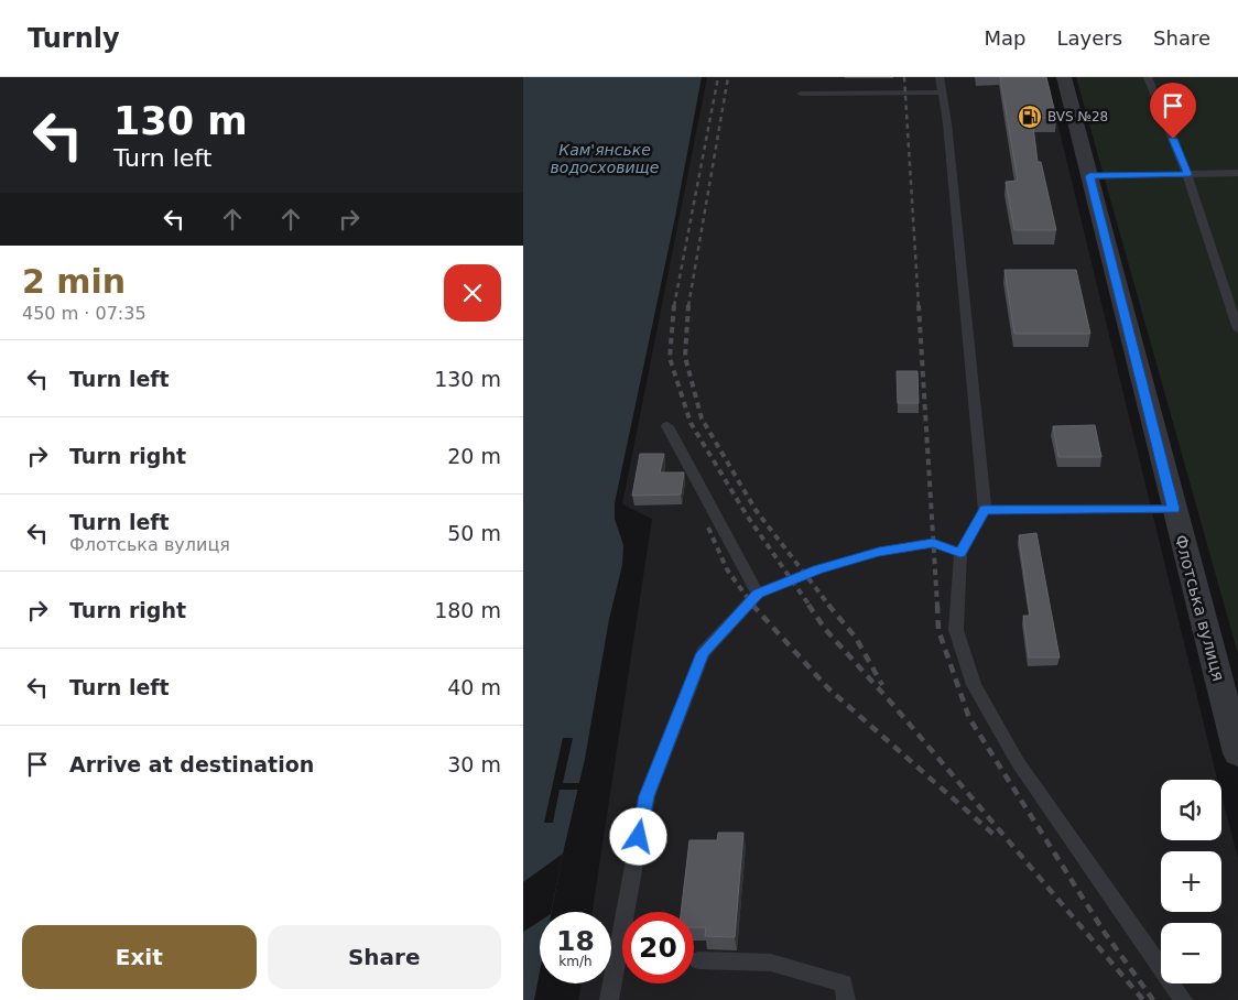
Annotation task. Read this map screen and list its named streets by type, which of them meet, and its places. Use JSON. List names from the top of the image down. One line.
{"streets":{"street":["Флотська вулиця"]},"water":["Кам'янське водосховище"],"places":{"fuel station":["BVS №28"]},"page":{"header":"Turnly","nav":["Map","Layers","Share"],"turn":["130 m","Turn left"],"heading":["2 min","450 m · 07:35"],"list":[{"name":"Turn left","value":"130 m"},{"name":"Turn right","value":"20 m"},{"name":"Turn left","note":"Флотська вулиця","value":"50 m"},{"name":"Turn right","value":"180 m"},{"name":"Turn left","value":"40 m"},{"name":"Arrive at destination","value":"30 m"}],"map_buttons":["+","−"],"speed":"18 km/h","limit":"20","buttons":["Exit","Share"]}}
